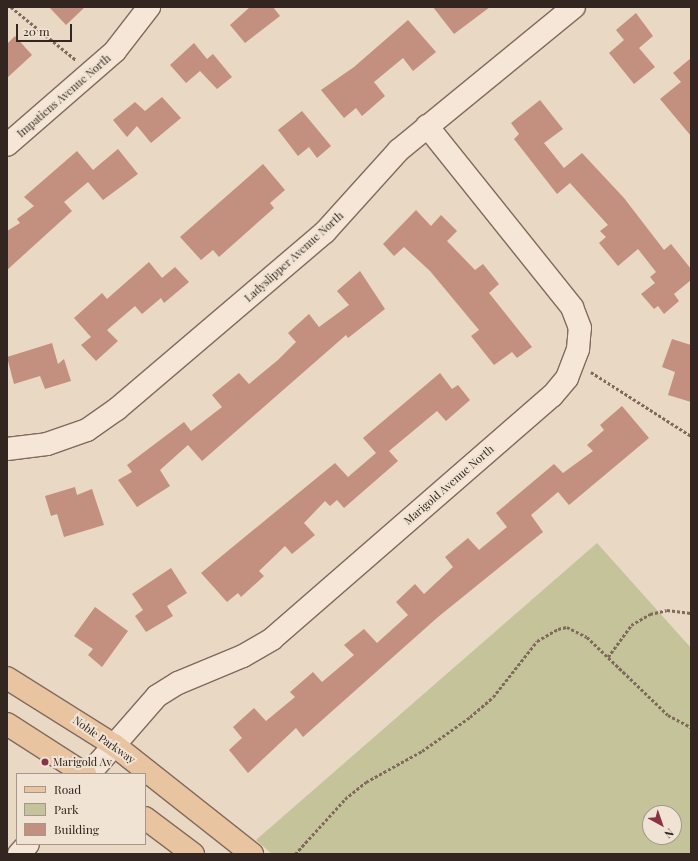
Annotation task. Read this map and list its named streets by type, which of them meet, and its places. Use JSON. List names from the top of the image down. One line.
{"streets":{"main road":["Noble Parkway"],"street":["Impatiens Avenue North","Ladyslipper Avenue North","Marigold Avenue North"]},"crossings":[["Ladyslipper Avenue North","Marigold Avenue North"],["Marigold Avenue North","Noble Parkway"]],"places":["Marigold Av"],"legend":["Road","Park","Building"],"scale_bar":"20 m","north":"bottom right"}
